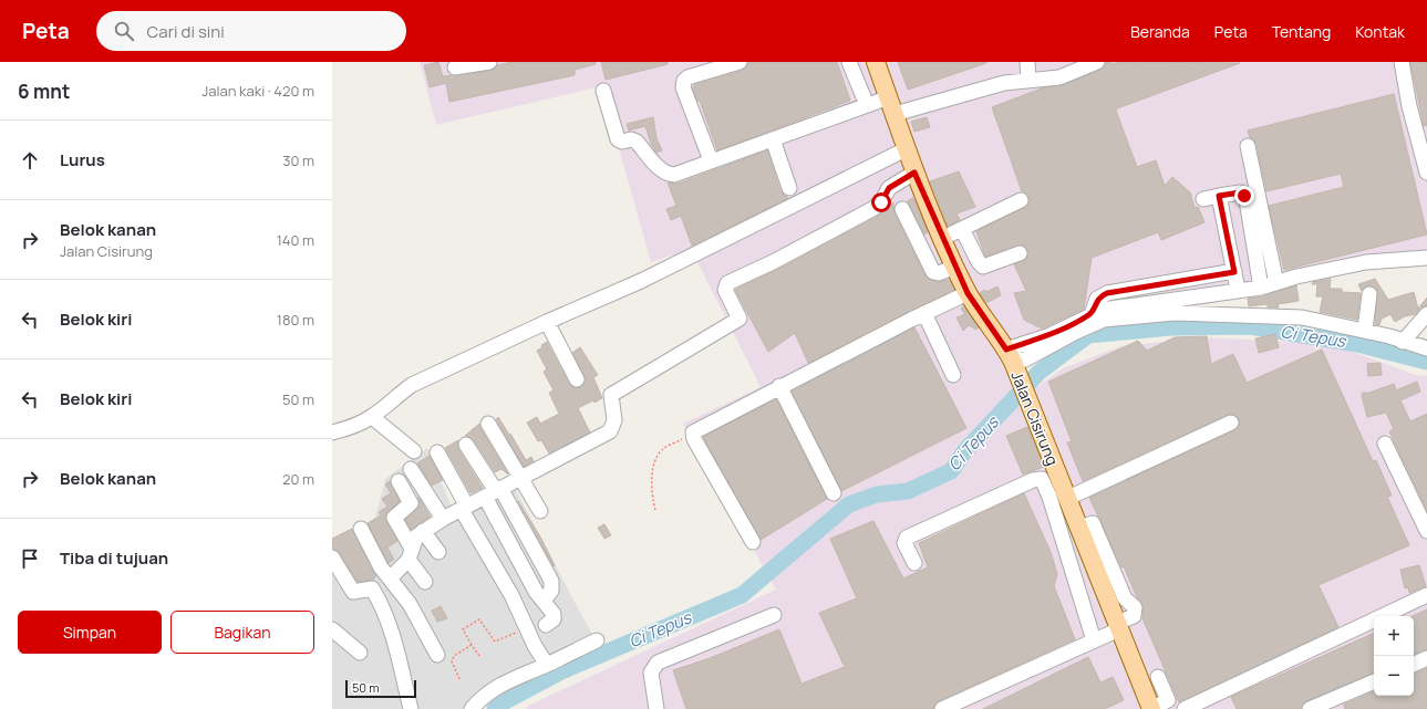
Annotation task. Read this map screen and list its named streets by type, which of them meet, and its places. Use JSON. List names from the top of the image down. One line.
{"streets":{"main road":["Jalan Cisirung"]},"water":["Ci Tepus"],"scale_bar":"50 m","page":{"header":"Peta","search":"Cari di sini","nav":["Beranda","Peta","Tentang","Kontak"],"heading":["6 mnt","Jalan kaki · 420 m"],"list":[["Lurus","30 m"],["Belok kanan","Jalan Cisirung","140 m"],["Belok kiri","180 m"],["Belok kiri","50 m"],["Belok kanan","20 m"],"Tiba di tujuan"],"buttons":["Simpan","Bagikan"],"map_buttons":["+","−"],"scale":"50 m"}}
